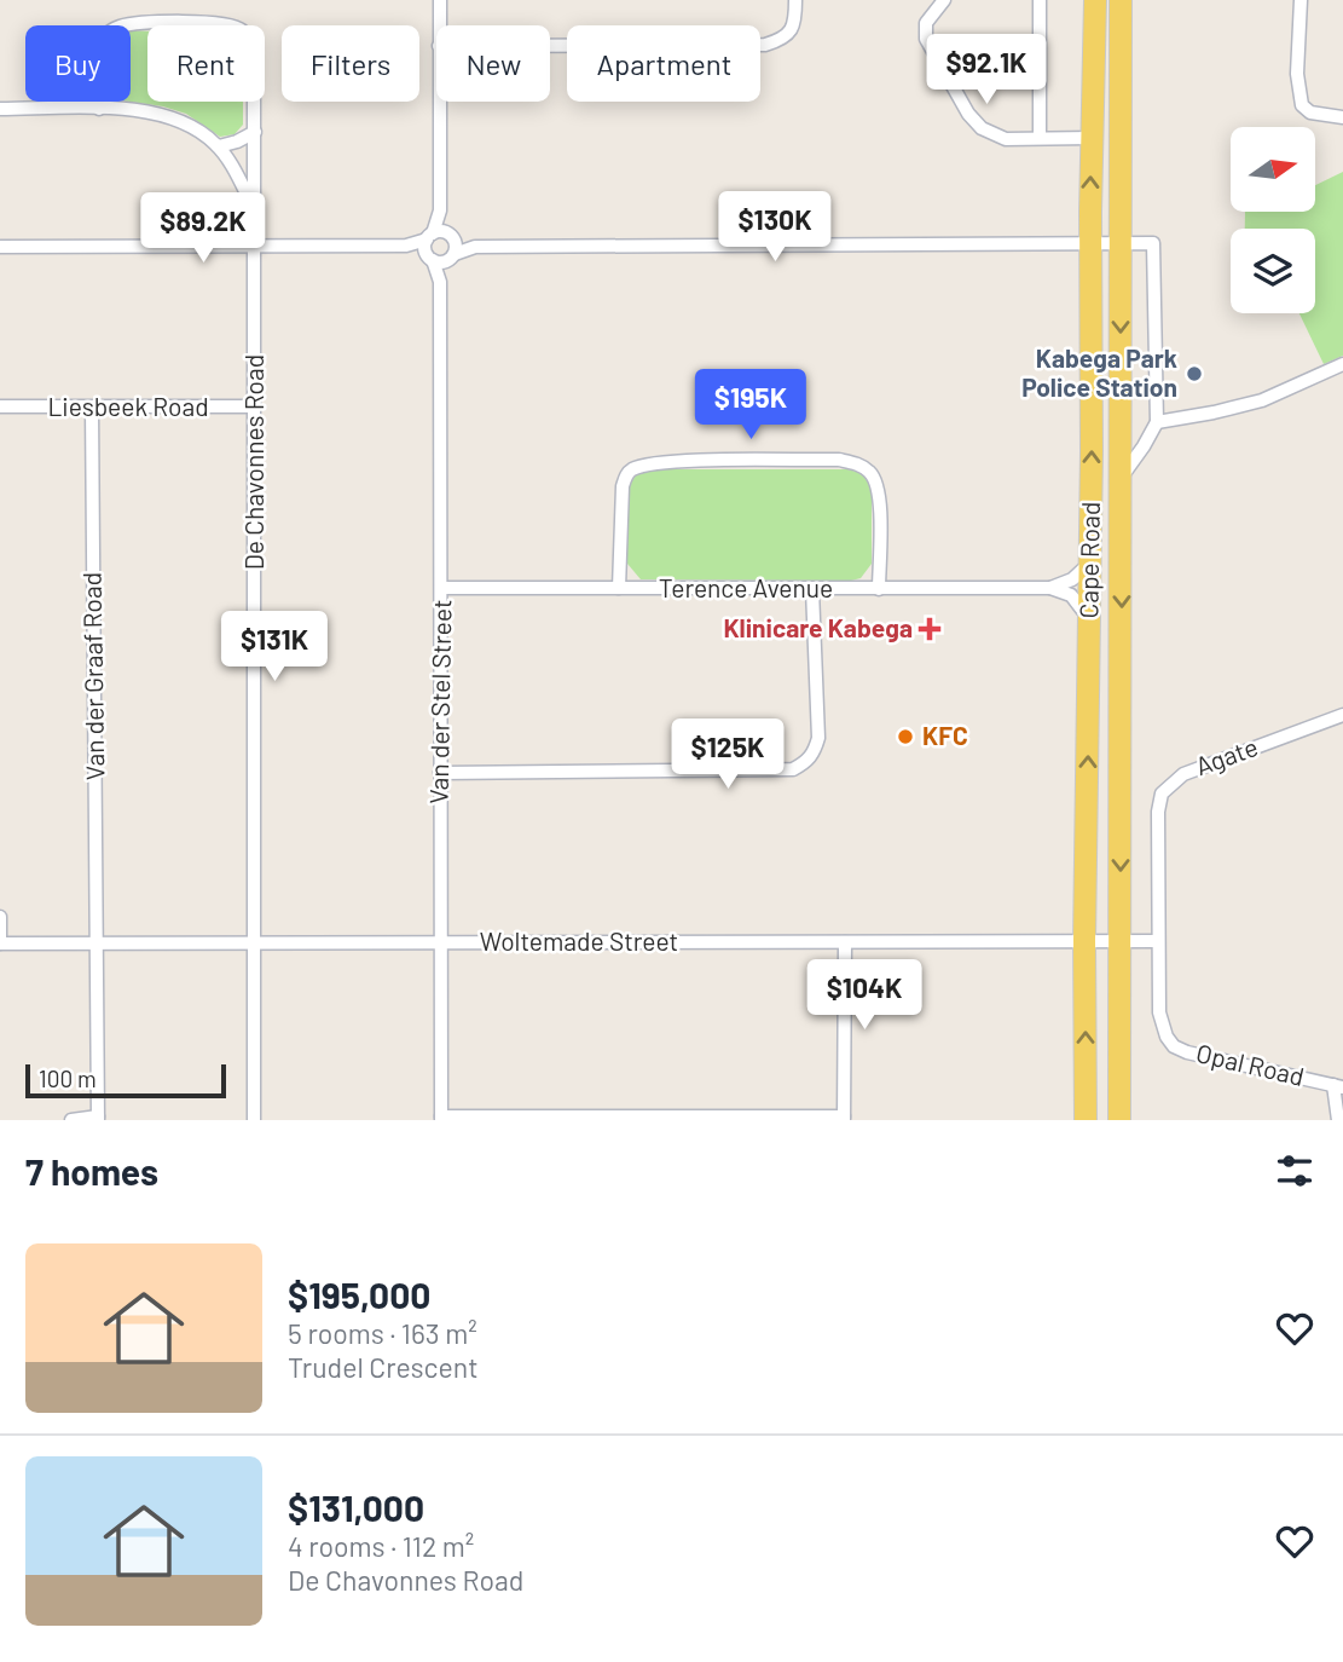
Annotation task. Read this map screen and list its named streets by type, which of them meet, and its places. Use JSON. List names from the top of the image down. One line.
{"streets":{"main road":["Cape Road"],"street":["Liesbeek Road","De Chavonnes Road","Terence Avenue","Van der Graaf Road","Van der Stel Street","Agate","Woltemade Street","Opal Road"]},"crossings":[["Liesbeek Road","De Chavonnes Road"],["Liesbeek Road","Van der Graaf Road"],["De Chavonnes Road","Woltemade Street"],["Cape Road","Woltemade Street"],["Terence Avenue","Van der Stel Street"],["Van der Graaf Road","Woltemade Street"],["Van der Stel Street","Woltemade Street"],["Agate","Woltemade Street"],["Agate","Opal Road"],["Woltemade Street","Opal Road"]],"places":{"other":["Kabega Park Police Station","KFC"],"health":["Klinicare Kabega"]},"scale_bar":"100 m","north":"right","page":{"chip":["Buy","Rent","Filters","New","Apartment"],"price":["$92.1K","$130K","$89.2K","$195K","$131K","$125K","$104K"],"scale":"100 m","heading":"7 homes","list":[{"name":"$195,000","note":"5 rooms · 163 m² · Trudel Crescent"},{"name":"$131,000","note":"4 rooms · 112 m² · De Chavonnes Road"}]}}
